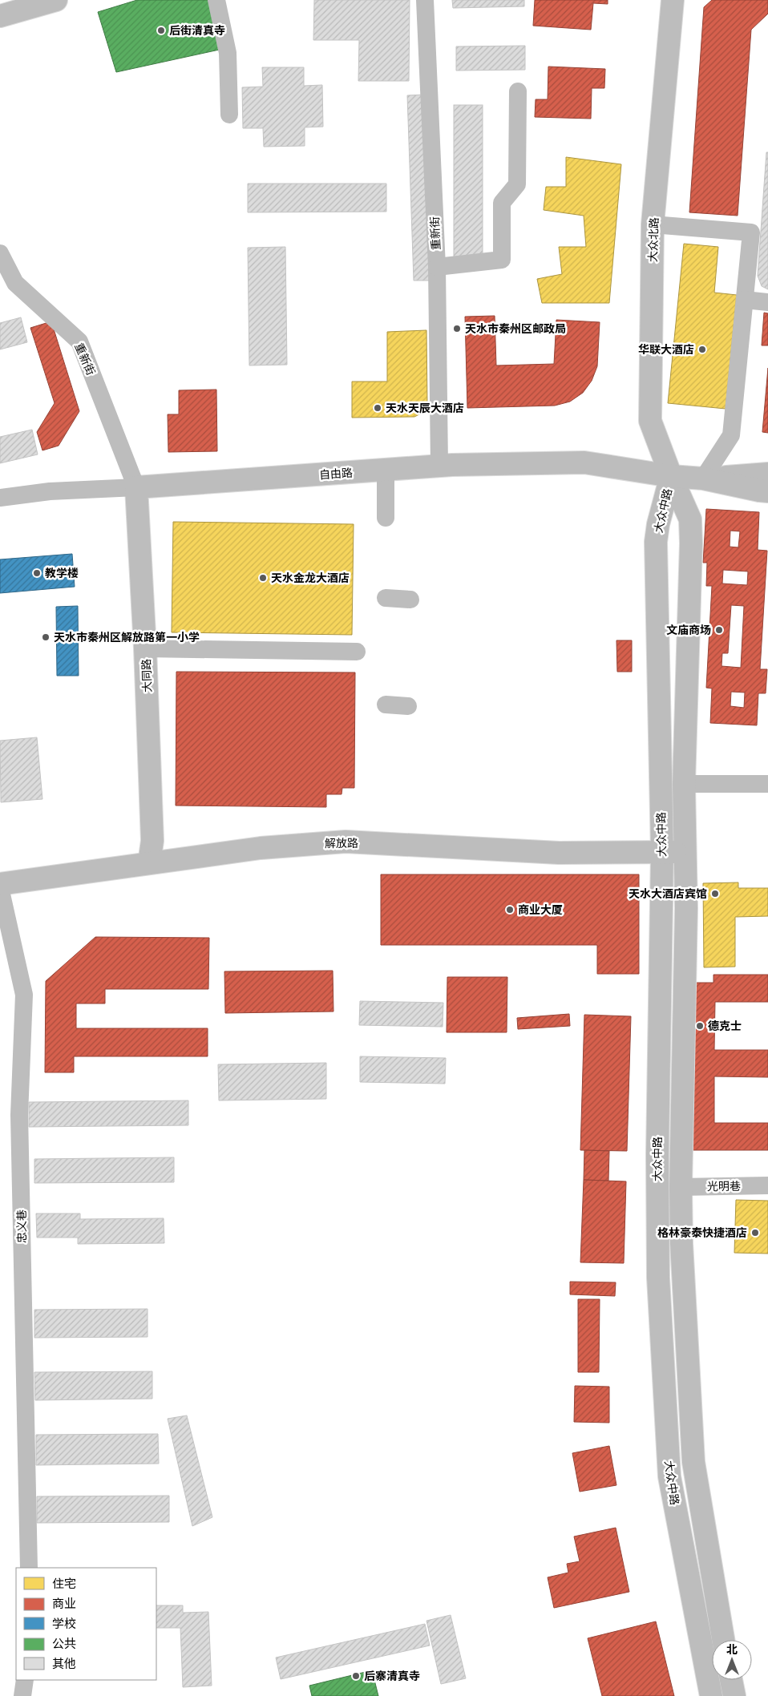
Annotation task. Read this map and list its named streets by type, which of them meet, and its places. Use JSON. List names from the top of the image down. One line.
{"streets":{"main road":["大众北路","自由路","大众中路","大同路","解放路"],"street":["重新街","光明巷","忠义巷"]},"crossings":[["重新街","自由路"],["重新街","大同路"],["大众北路","自由路"],["大众北路","大众中路"],["自由路","大众中路"],["自由路","大同路"],["大众中路","解放路"],["大众中路","光明巷"],["大同路","解放路"]],"places":["后街清真寺","天水市秦州区邮政局","华联大酒店","天水天辰大酒店","教学楼","天水金龙大酒店","文庙商场","天水市秦州区解放路第一小学","天水大酒店宾馆","商业大厦","德克士","格林豪泰快捷酒店","后寨清真寺"],"legend":["住宅","商业","学校","公共","其他"],"north":"top"}
